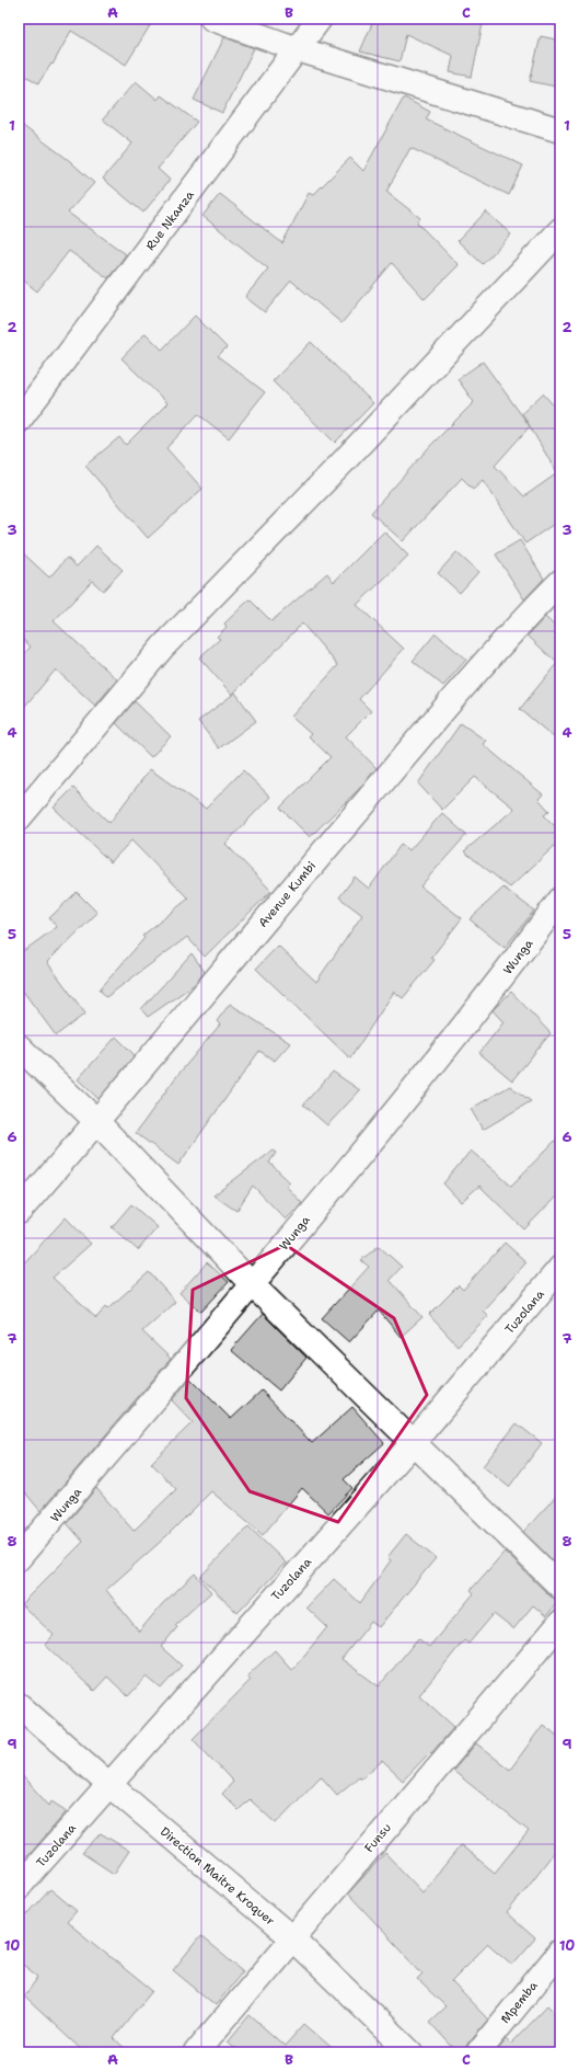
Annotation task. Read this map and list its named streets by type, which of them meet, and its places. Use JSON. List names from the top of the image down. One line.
{"streets":{"street":["Rue Nkanza","Avenue Kumbi","Wunga","Tuzolana","Funsu","Direction Maitre Kroquer","Mpemba"]},"crossings":[["Tuzolana","Direction Maitre Kroquer"],["Funsu","Direction Maitre Kroquer"]],"grid":{"columns":["A","B","C"],"rows":["1","2","3","4","5","6","7","8","9","10"]}}
